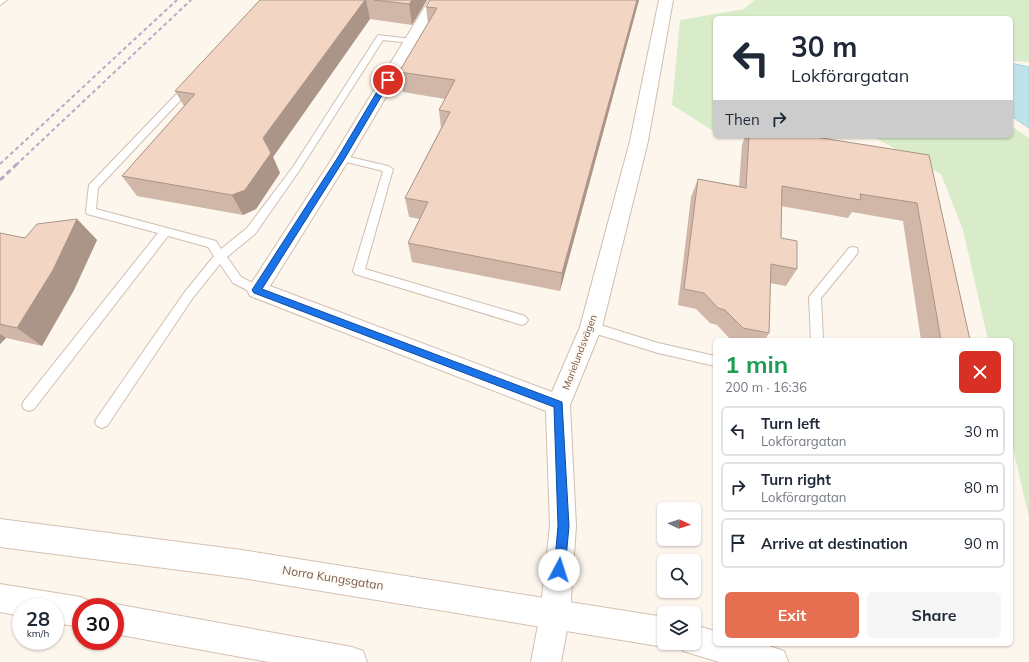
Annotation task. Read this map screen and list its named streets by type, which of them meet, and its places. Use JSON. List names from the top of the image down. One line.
{"streets":{"street":["Marielundsvägen","Norra Kungsgatan"]},"crossings":[["Marielundsvägen","Norra Kungsgatan"]],"north":"right","page":{"turn":["30 m","Lokförargatan"],"then":"Then","heading":["1 min","200 m · 16:36"],"list":[{"name":"Turn left","note":"Lokförargatan","value":"30 m"},{"name":"Turn right","note":"Lokförargatan","value":"80 m"},{"name":"Arrive at destination","value":"90 m"}],"buttons":["Exit","Share"],"speed":"28 km/h","limit":"30"}}
